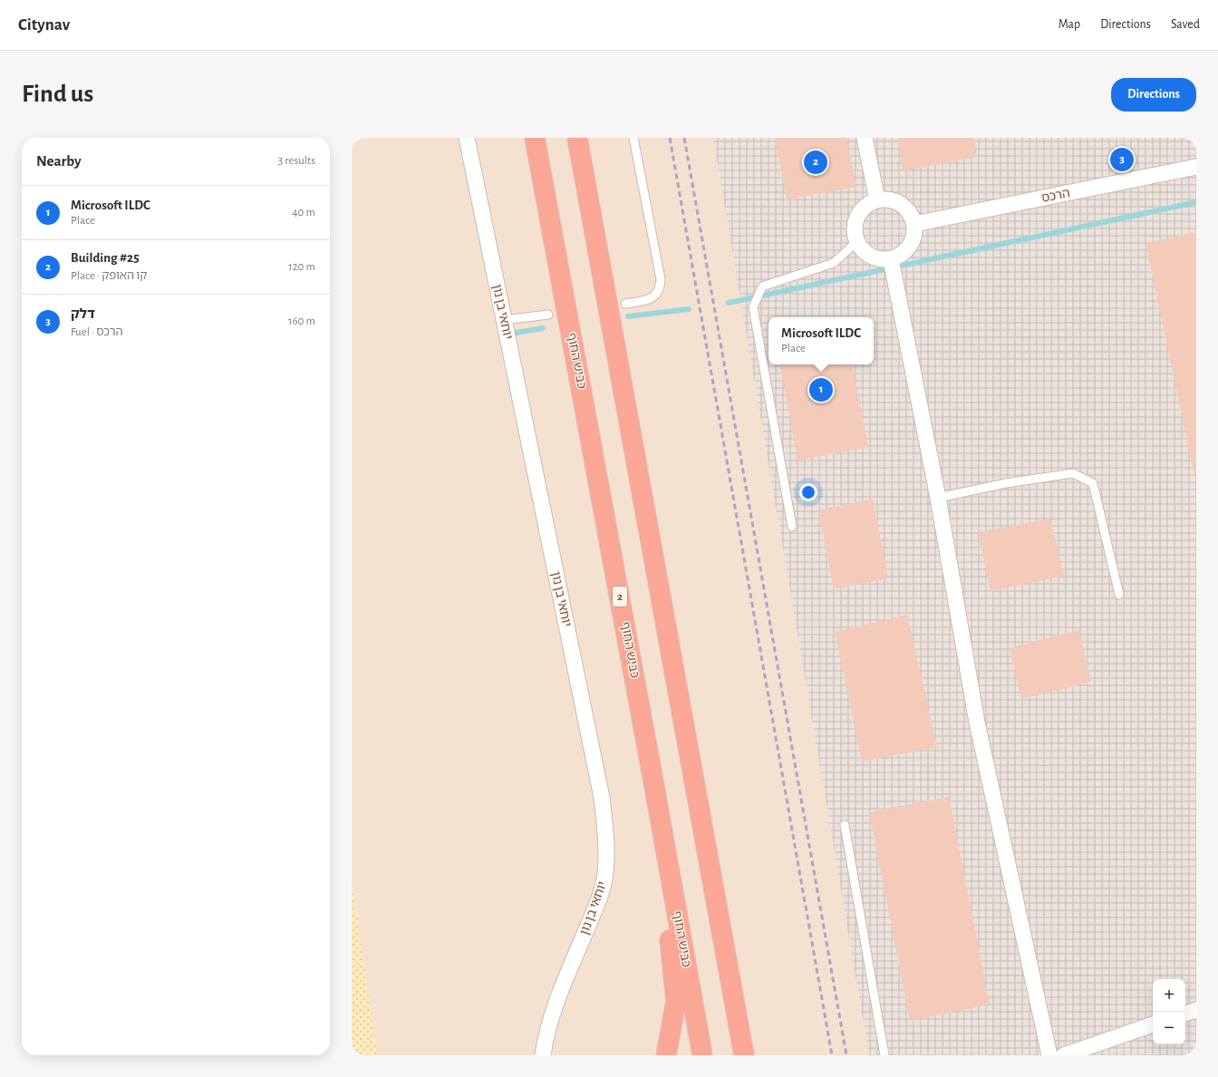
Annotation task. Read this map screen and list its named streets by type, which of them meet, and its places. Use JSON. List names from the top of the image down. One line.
{"streets":{"highway":["כביש החוף","2"],"street":["הרכס","יוחאי בן נון"]},"page":{"header":"Citynav","nav":["Map","Directions","Saved"],"buttons":"Directions","title":"Find us","heading":["Nearby","3 results"],"pins":["3","2","1"],"list":[{"mark":"1","name":"Microsoft ILDC","note":"Place","value":"40 m"},{"mark":"2","name":"Building #25","note":"Place · קו האופק","value":"120 m"},{"mark":"3","name":"דלק","note":"Fuel · הרכס","value":"160 m"}],"popup":["Microsoft ILDC","Place"],"map_buttons":["+","−"]}}
